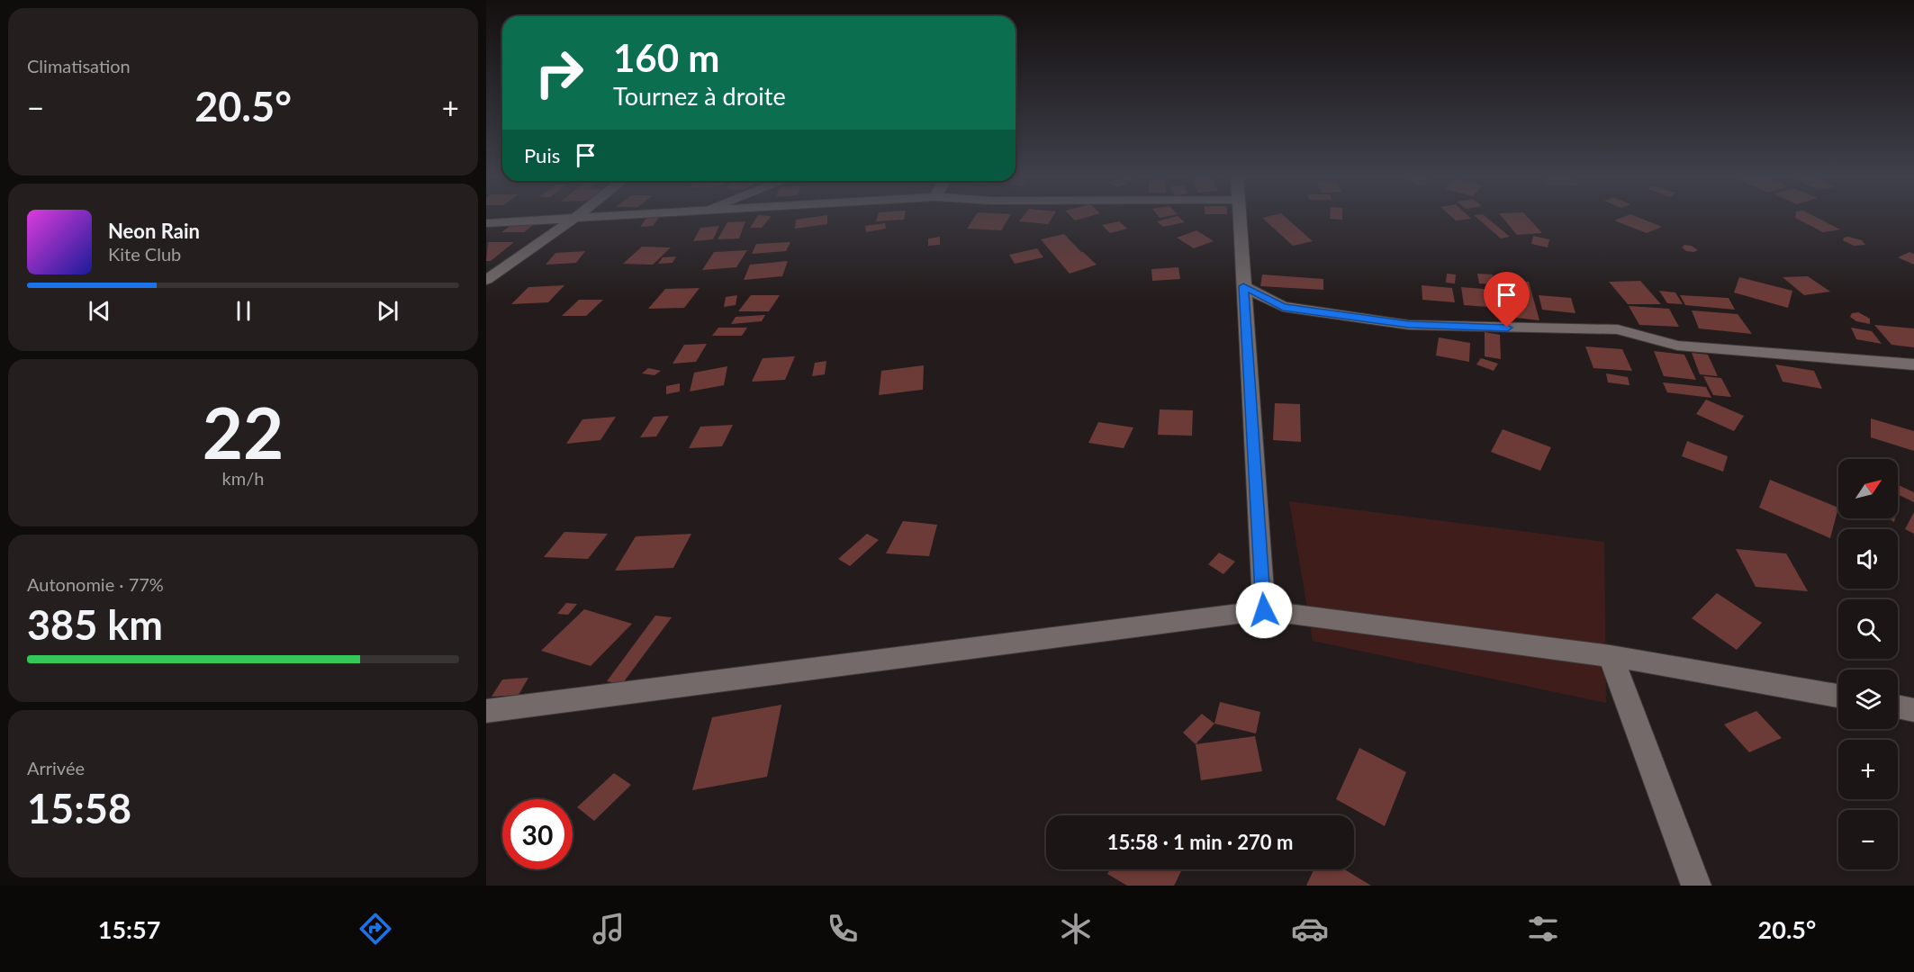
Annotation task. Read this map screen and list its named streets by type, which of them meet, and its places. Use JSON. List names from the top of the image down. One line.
{"north":"top right","page":{"tile":["Climatisation",["22","km/h"],["Autonomie · 77%","385 km"],["Arrivée","15:58"]],"turn":["160 m","Tournez à droite"],"heat":["−","20.5°","+"],"then":"Puis","song":["Neon Rain","Kite Club"],"map_buttons":["+","−"],"limit":"30","trip":"15:58 · 1 min · 270 m","tabs":["15:57","20.5°"]}}
